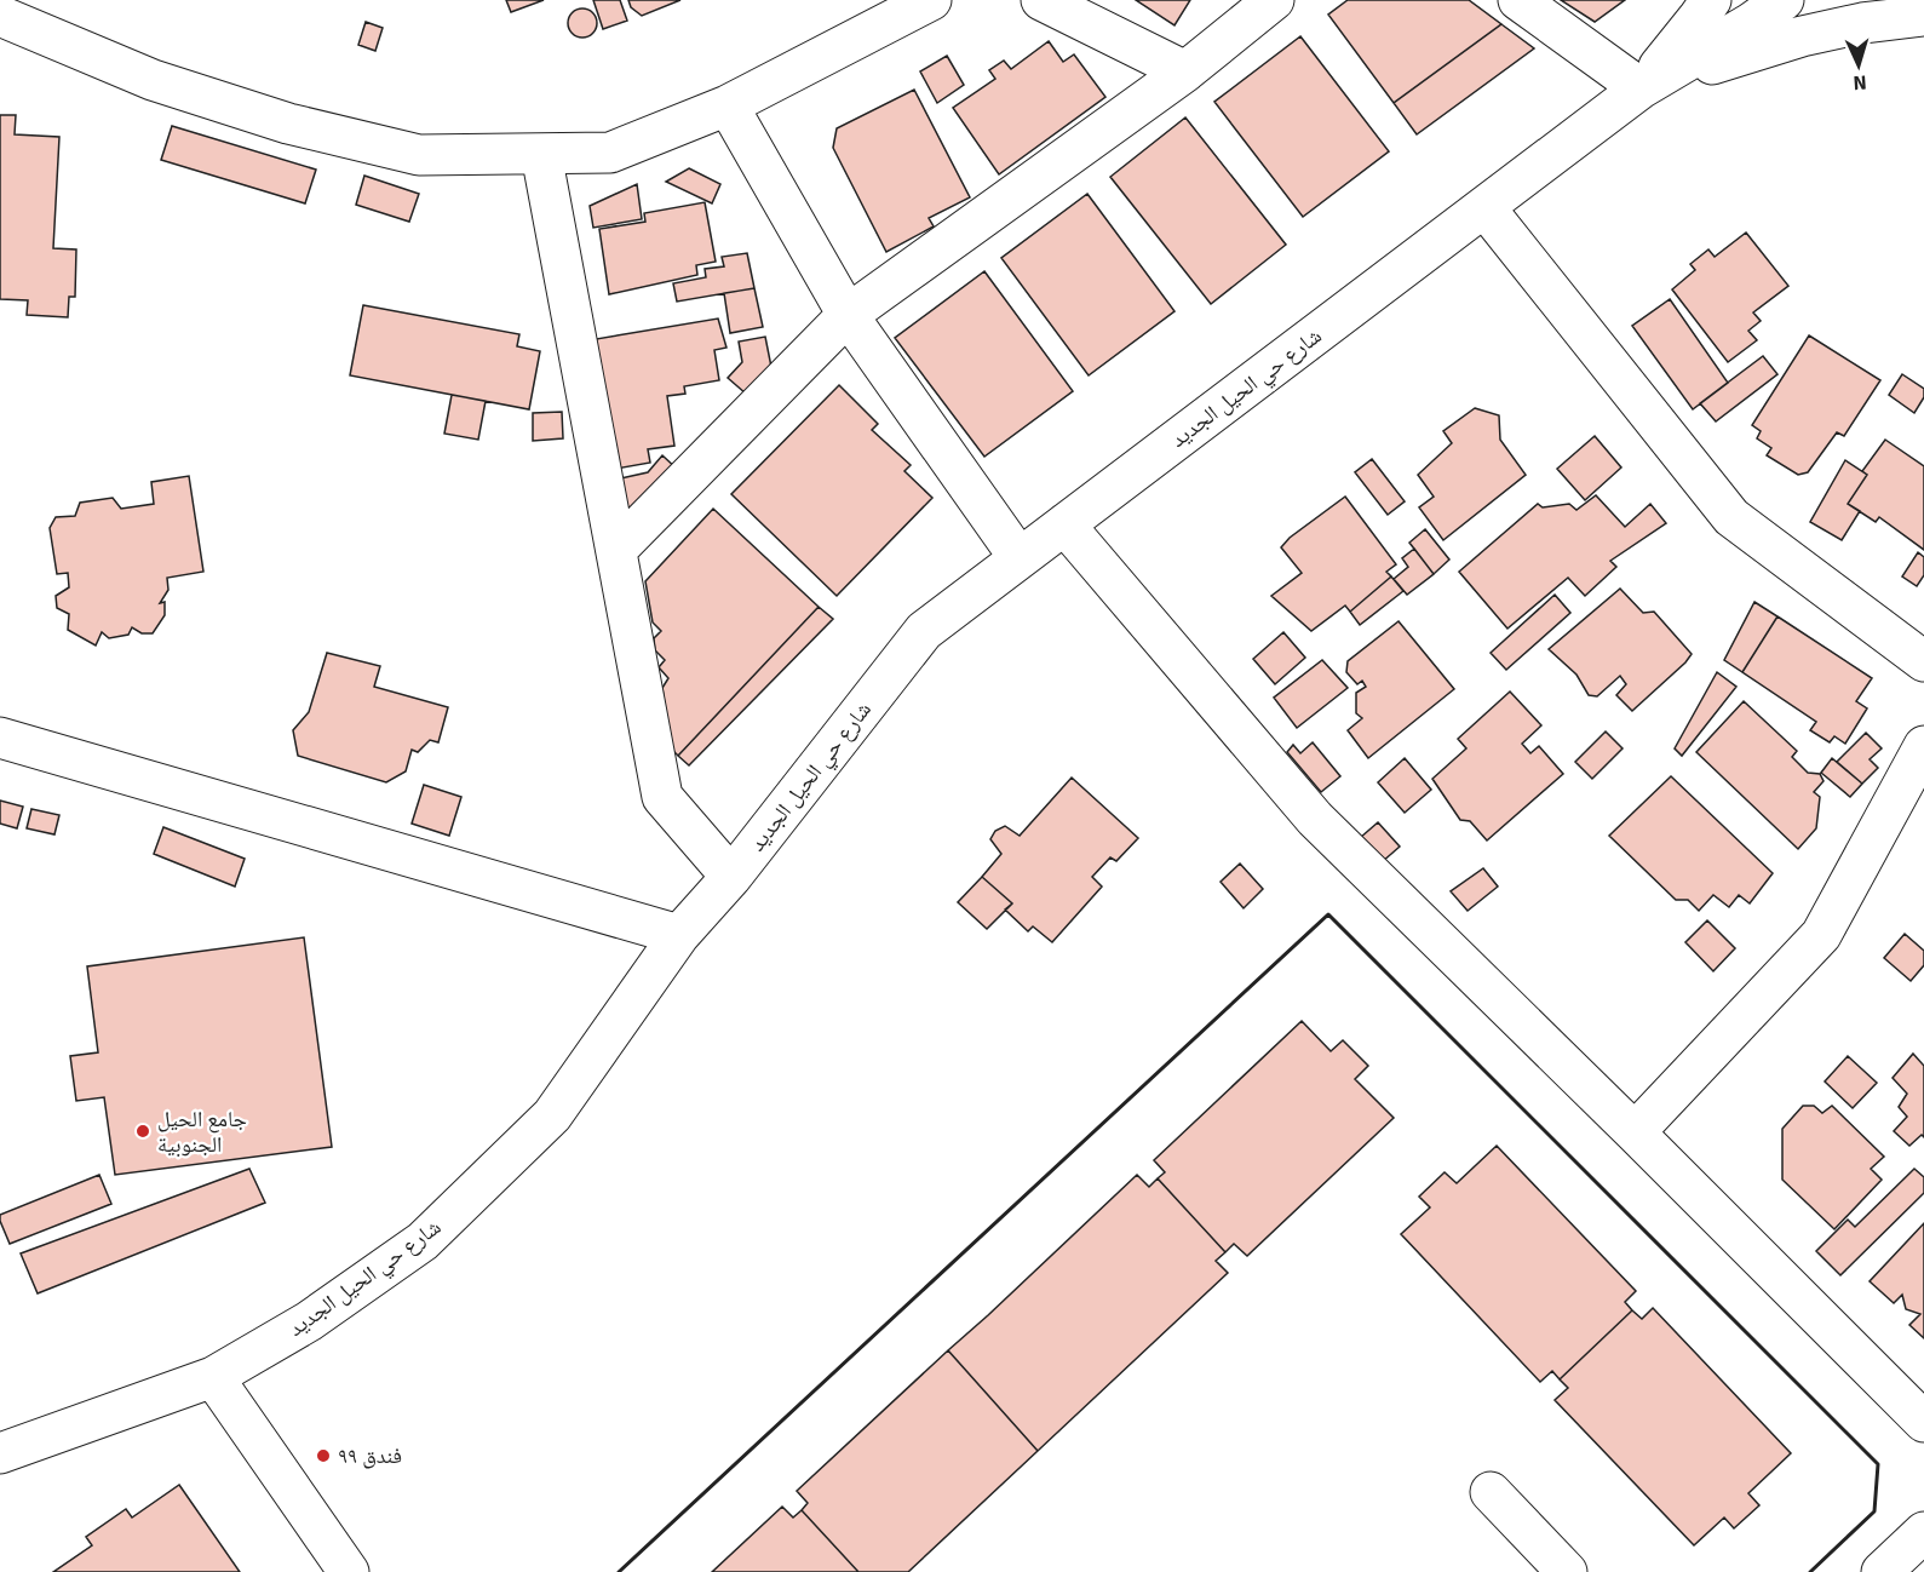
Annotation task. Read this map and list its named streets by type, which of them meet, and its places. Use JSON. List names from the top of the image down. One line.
{"streets":{"street":["شارع حي الحيل الجديد"]},"places":["جامع الحيل الجنوبية","فندق ٩٩"],"north":"bottom"}
